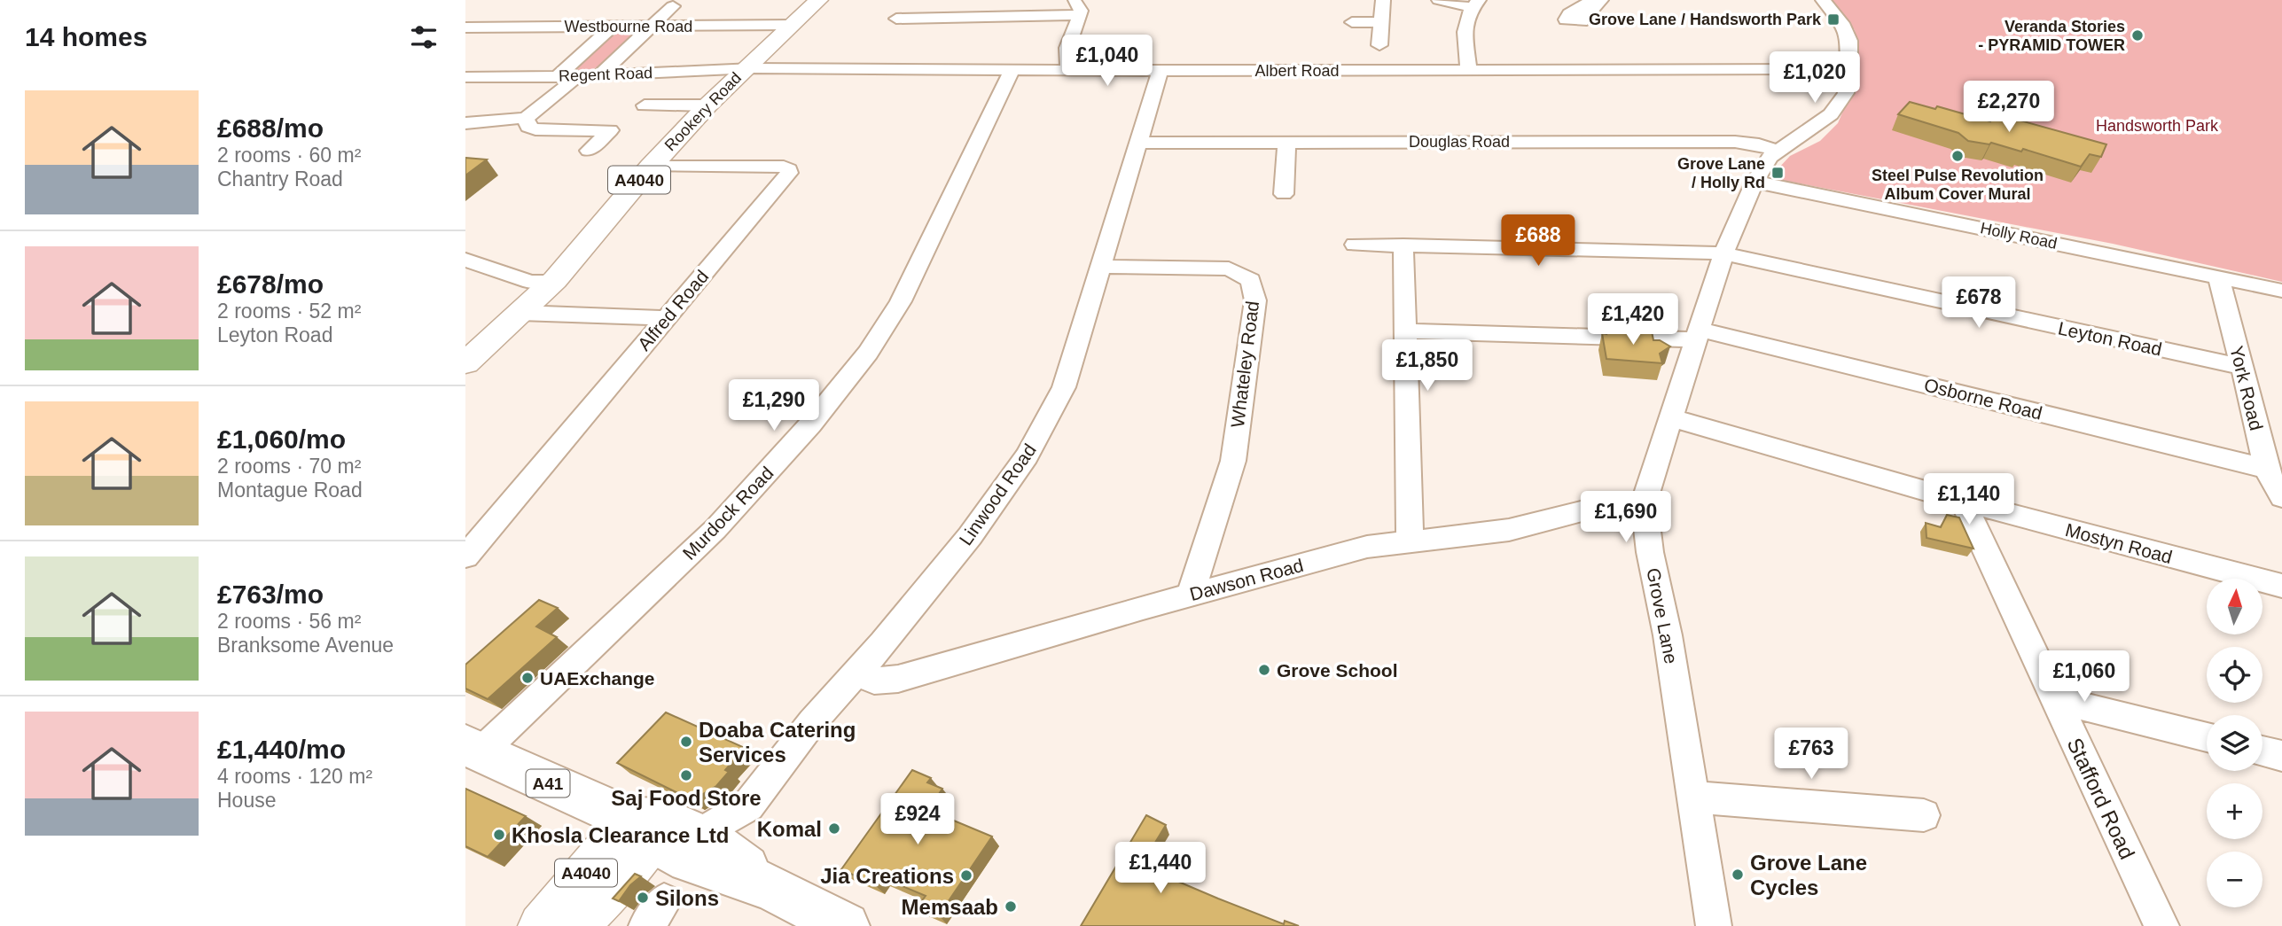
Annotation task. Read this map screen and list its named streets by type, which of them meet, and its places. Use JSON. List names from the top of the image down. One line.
{"streets":{"highway":["A41"],"main road":["Rookery Road","A4040"],"street":["Westbourne Road","Albert Road","Regent Road","Douglas Road","Holly Road","Alfred Road","Leyton Road","Whateley Road","York Road","Osborne Road","Linwood Road","Murdock Road","Mostyn Road","Dawson Road","Grove Lane","Stafford Road"]},"crossings":[["Westbourne Road","Rookery Road"],["Albert Road","Regent Road"],["Albert Road","Rookery Road"],["Albert Road","Linwood Road"],["Albert Road","Murdock Road"],["Albert Road","Grove Lane"],["Regent Road","Rookery Road"],["Rookery Road","Alfred Road"],["Douglas Road","Linwood Road"],["Douglas Road","Grove Lane"],["A4040","Linwood Road"],["A4040","A41"],["Holly Road","York Road"],["Holly Road","Grove Lane"],["Leyton Road","York Road"],["Leyton Road","Grove Lane"],["Whateley Road","Linwood Road"],["Whateley Road","Dawson Road"],["York Road","Osborne Road"],["Osborne Road","Grove Lane"],["Linwood Road","Dawson Road"],["Linwood Road","A41"],["Murdock Road","A41"],["Mostyn Road","Grove Lane"],["Mostyn Road","Stafford Road"],["Dawson Road","Grove Lane"]],"parks":["Handsworth Park"],"places":{"transit":["Grove Lane / Handsworth Park","Grove Lane / Holly Rd"],"other":["Veranda Stories - PYRAMID TOWER","Steel Pulse Revolution Album Cover Mural","Grove School","UAExchange","Doaba Catering Services","Saj Food Store","Komal","Khosla Clearance Ltd","Grove Lane Cycles","Jia Creations","Silons","Memsaab"]},"north":"top","page":{"heading":"14 homes","price":["£1,040","£1,020","£2,270","£688","£678","£1,420","£1,850","£1,290","£1,140","£1,690","£1,060","£763","£924","£1,440"],"list":[{"name":"£688/mo","note":"2 rooms · 60 m² · Chantry Road"},{"name":"£678/mo","note":"2 rooms · 52 m² · Leyton Road"},{"name":"£1,060/mo","note":"2 rooms · 70 m² · Montague Road"},{"name":"£763/mo","note":"2 rooms · 56 m² · Branksome Avenue"},{"name":"£1,440/mo","note":"4 rooms · 120 m² · House"}],"map_buttons":["+","−"]}}
